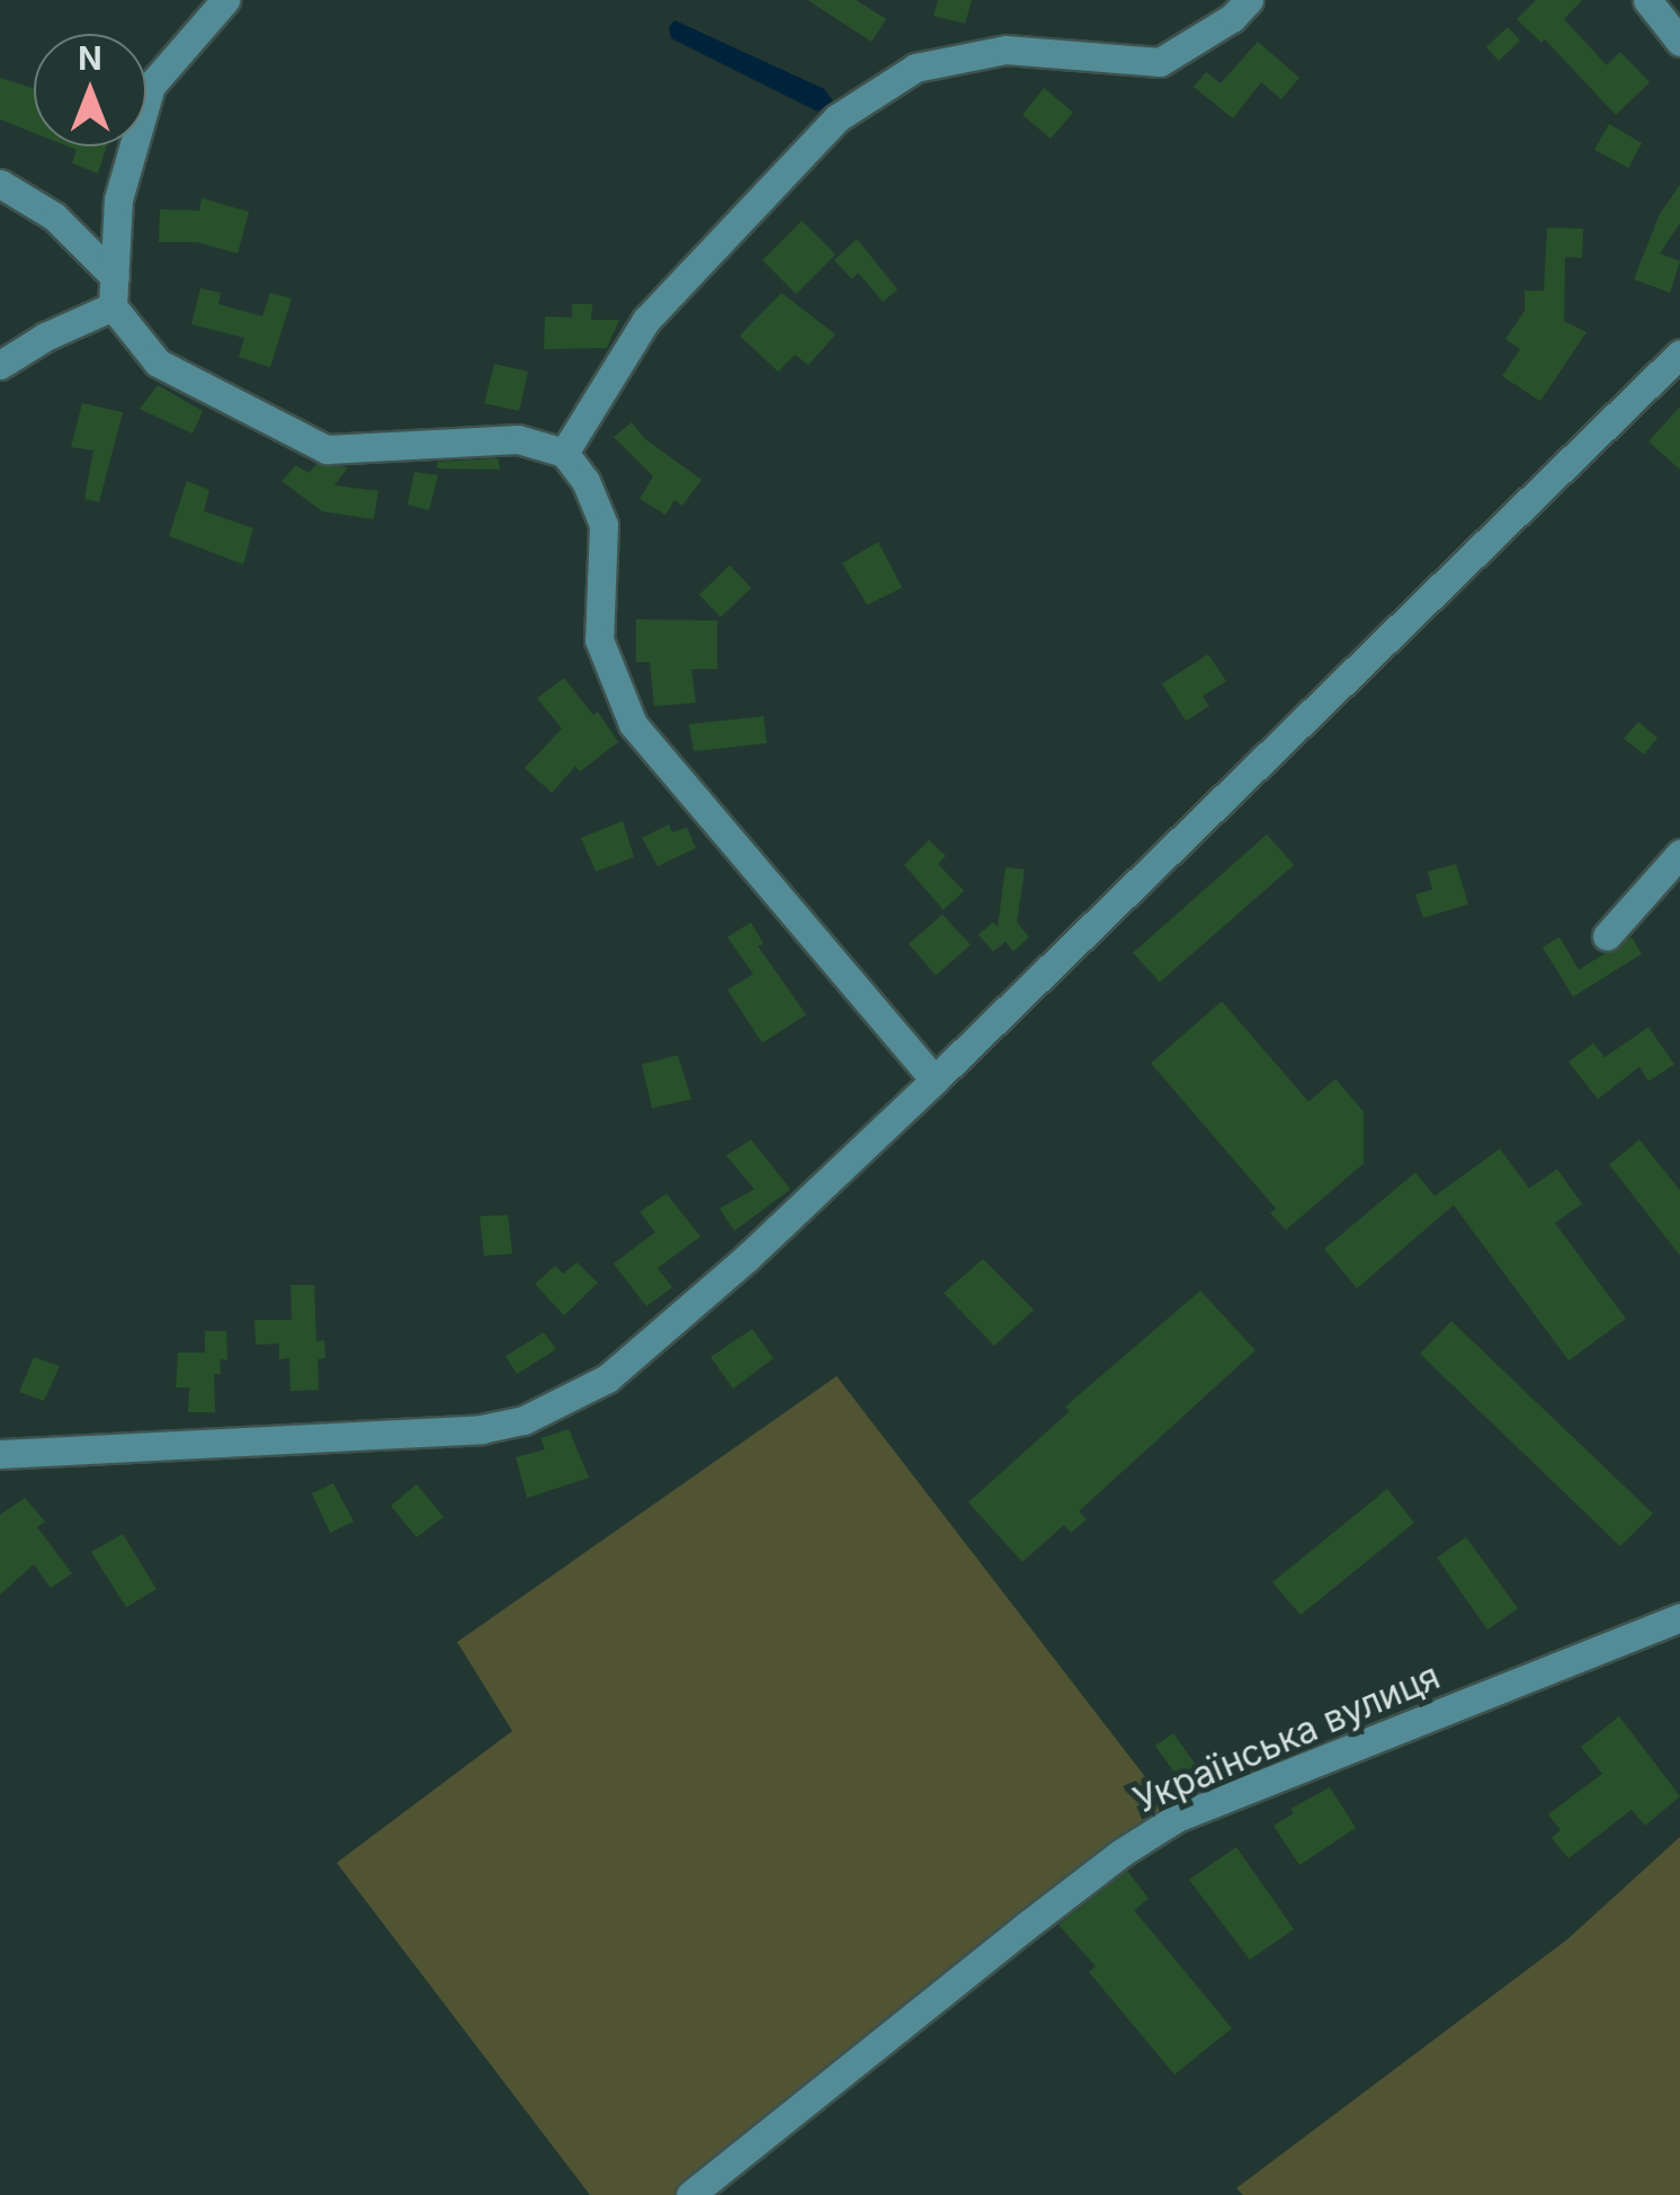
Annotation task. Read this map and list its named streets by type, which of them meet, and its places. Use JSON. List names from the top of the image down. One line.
{"streets":{"street":["Українська вулиця"]},"north":"top"}
